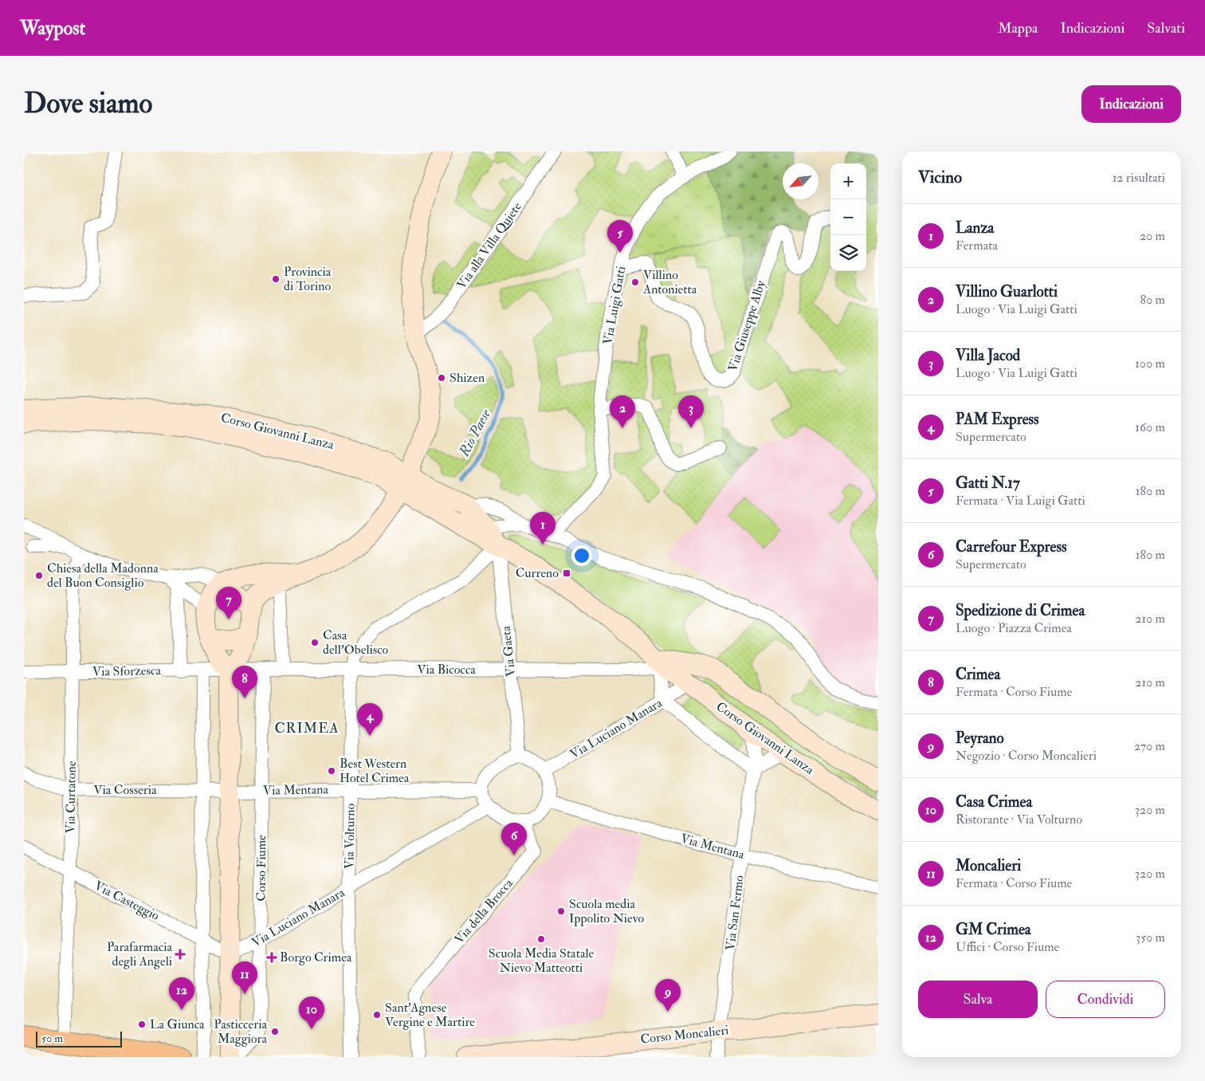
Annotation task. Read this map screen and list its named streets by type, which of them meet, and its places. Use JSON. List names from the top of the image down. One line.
{"streets":{"street":["Via alla Villa Quiete","Via Luigi Gatti","Via Giuseppe Alby","Corso Giovanni Lanza","Via Gaeta","Via Bicocca","Via Sforzesca","Via Luciano Manara","Via Cosseria","Via Mentana","Via Curtatone","Via Volturno","Corso Fiume","Via Casteggio","Via della Brocca","Via San Fermo","Corso Moncalieri"]},"crossings":[["Via Luigi Gatti","Via Giuseppe Alby"],["Corso Giovanni Lanza","Via Gaeta"],["Corso Giovanni Lanza","Via Bicocca"],["Corso Giovanni Lanza","Via Luciano Manara"],["Corso Giovanni Lanza","Via Volturno"],["Corso Giovanni Lanza","Via San Fermo"],["Via Gaeta","Via Bicocca"],["Via Gaeta","Via Luciano Manara"],["Via Gaeta","Via Mentana"],["Via Gaeta","Via Volturno"],["Via Gaeta","Via della Brocca"],["Via Bicocca","Via Sforzesca"],["Via Bicocca","Via Volturno"],["Via Bicocca","Corso Fiume"],["Via Sforzesca","Via Curtatone"],["Via Luciano Manara","Via Mentana"],["Via Luciano Manara","Via Volturno"],["Via Luciano Manara","Corso Fiume"],["Via Luciano Manara","Via Casteggio"],["Via Luciano Manara","Via della Brocca"],["Via Cosseria","Via Mentana"],["Via Cosseria","Via Curtatone"],["Via Mentana","Via Volturno"],["Via Mentana","Corso Fiume"],["Via Mentana","Via della Brocca"],["Via Mentana","Via San Fermo"],["Via Curtatone","Via Casteggio"],["Via San Fermo","Corso Moncalieri"]],"districts":["CRIMEA"],"water":["Rio Paese"],"places":{"other":["Provincia di Torino","Villino Antonietta","Shizen","Chiesa della Madonna del Buon Consiglio","Casa dell'Obelisco","Best Western Hotel Crimea","Scuola media Ippolito Nievo","Scuola Media Statale Nievo Matteotti","Sant'Agnese Vergine e Martire","La Giunca","Pasticceria Maggiora"],"transit":["Curreno"],"health":["Parafarmacia degli Angeli","Borgo Crimea"]},"scale_bar":"50 m","north":"bottom left","page":{"header":"Waypost","nav":["Mappa","Indicazioni","Salvati"],"buttons":["Indicazioni",["Salva","Condividi"]],"title":"Dove siamo","heading":["Vicino","12 risultati"],"map_buttons":["+","−"],"list":[{"mark":"1","name":"Lanza","note":"Fermata","value":"20 m"},{"mark":"2","name":"Villino Guarlotti","note":"Luogo · Via Luigi Gatti","value":"80 m"},{"mark":"3","name":"Villa Jacod","note":"Luogo · Via Luigi Gatti","value":"100 m"},{"mark":"4","name":"PAM Express","note":"Supermercato","value":"160 m"},{"mark":"5","name":"Gatti N.17","note":"Fermata · Via Luigi Gatti","value":"180 m"},{"mark":"6","name":"Carrefour Express","note":"Supermercato","value":"180 m"},{"mark":"7","name":"Spedizione di Crimea","note":"Luogo · Piazza Crimea","value":"210 m"},{"mark":"8","name":"Crimea","note":"Fermata · Corso Fiume","value":"210 m"},{"mark":"9","name":"Peyrano","note":"Negozio · Corso Moncalieri","value":"270 m"},{"mark":"10","name":"Casa Crimea","note":"Ristorante · Via Volturno","value":"320 m"},{"mark":"11","name":"Moncalieri","note":"Fermata · Corso Fiume","value":"320 m"},{"mark":"12","name":"GM Crimea","note":"Uffici · Corso Fiume","value":"350 m"}],"pins":["5","2","3","1","7","8","4","6","11","12","9","10"],"scale":"50 m"}}
